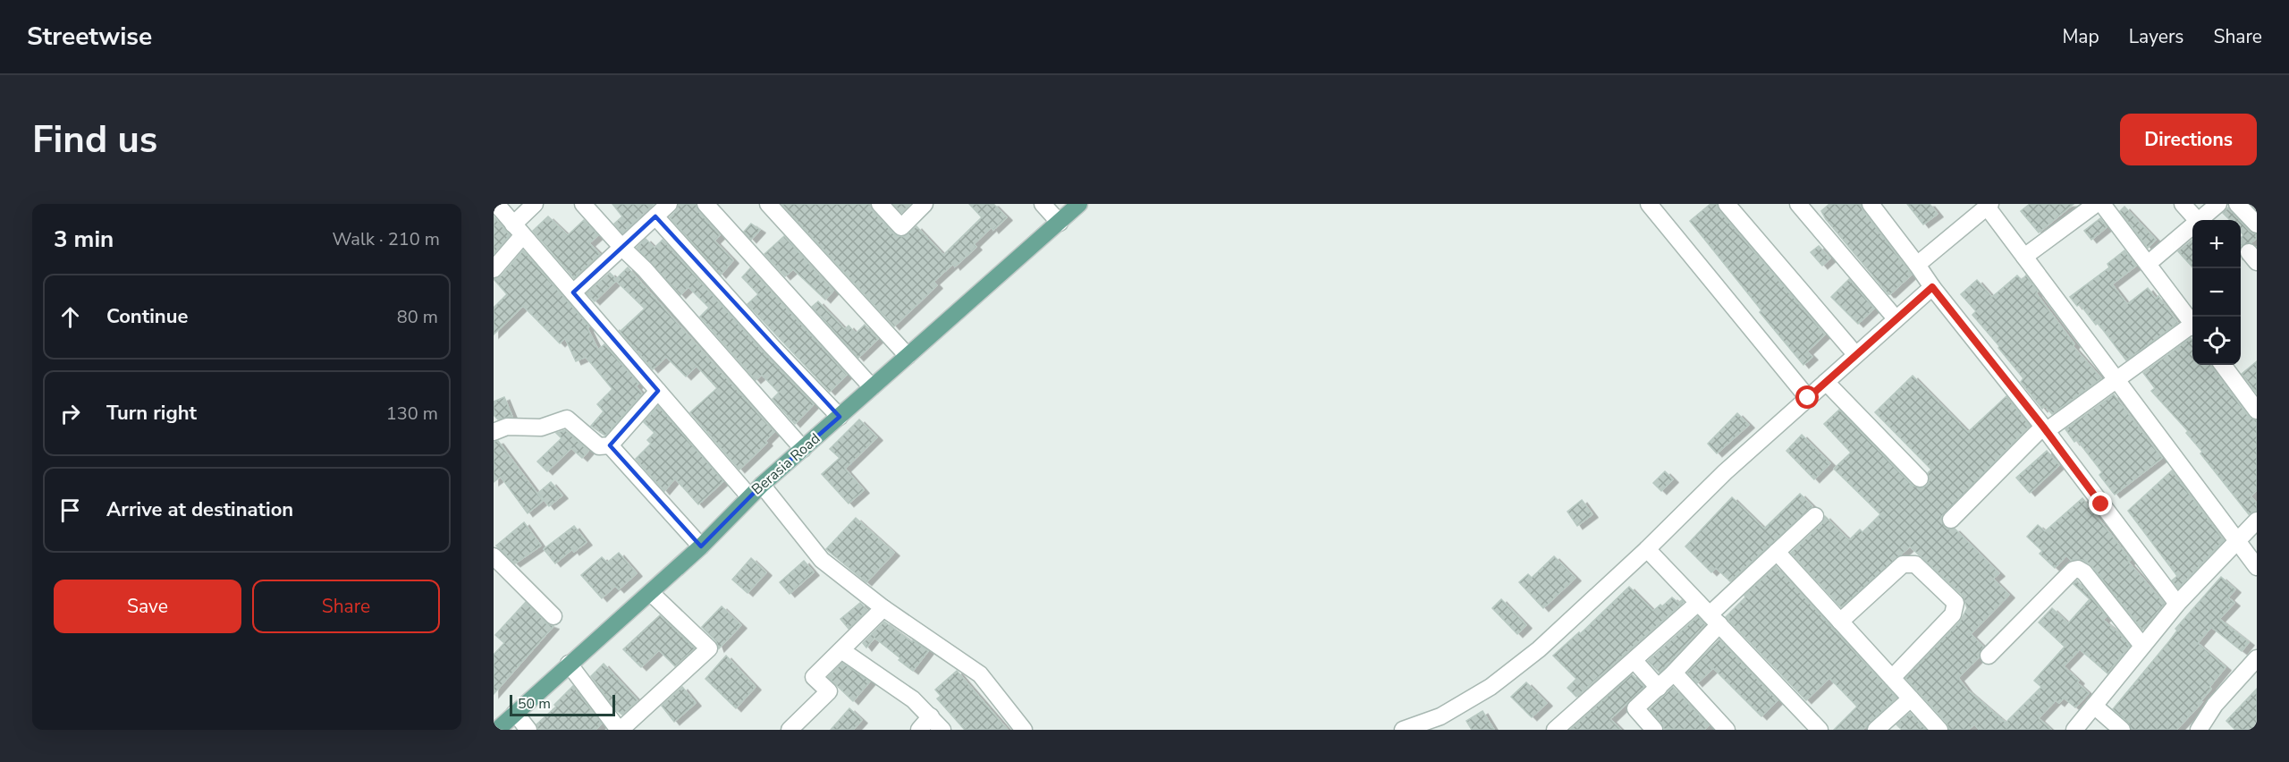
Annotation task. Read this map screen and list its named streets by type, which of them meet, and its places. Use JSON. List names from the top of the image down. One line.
{"streets":{"main road":["Berasia Road"]},"scale_bar":"50 m","page":{"header":"Streetwise","nav":["Map","Layers","Share"],"buttons":["Directions",["Save","Share"]],"title":"Find us","heading":["3 min","Walk · 210 m"],"map_buttons":["+","−"],"list":[["Continue","80 m"],["Turn right","130 m"],"Arrive at destination"],"scale":"50 m"}}
